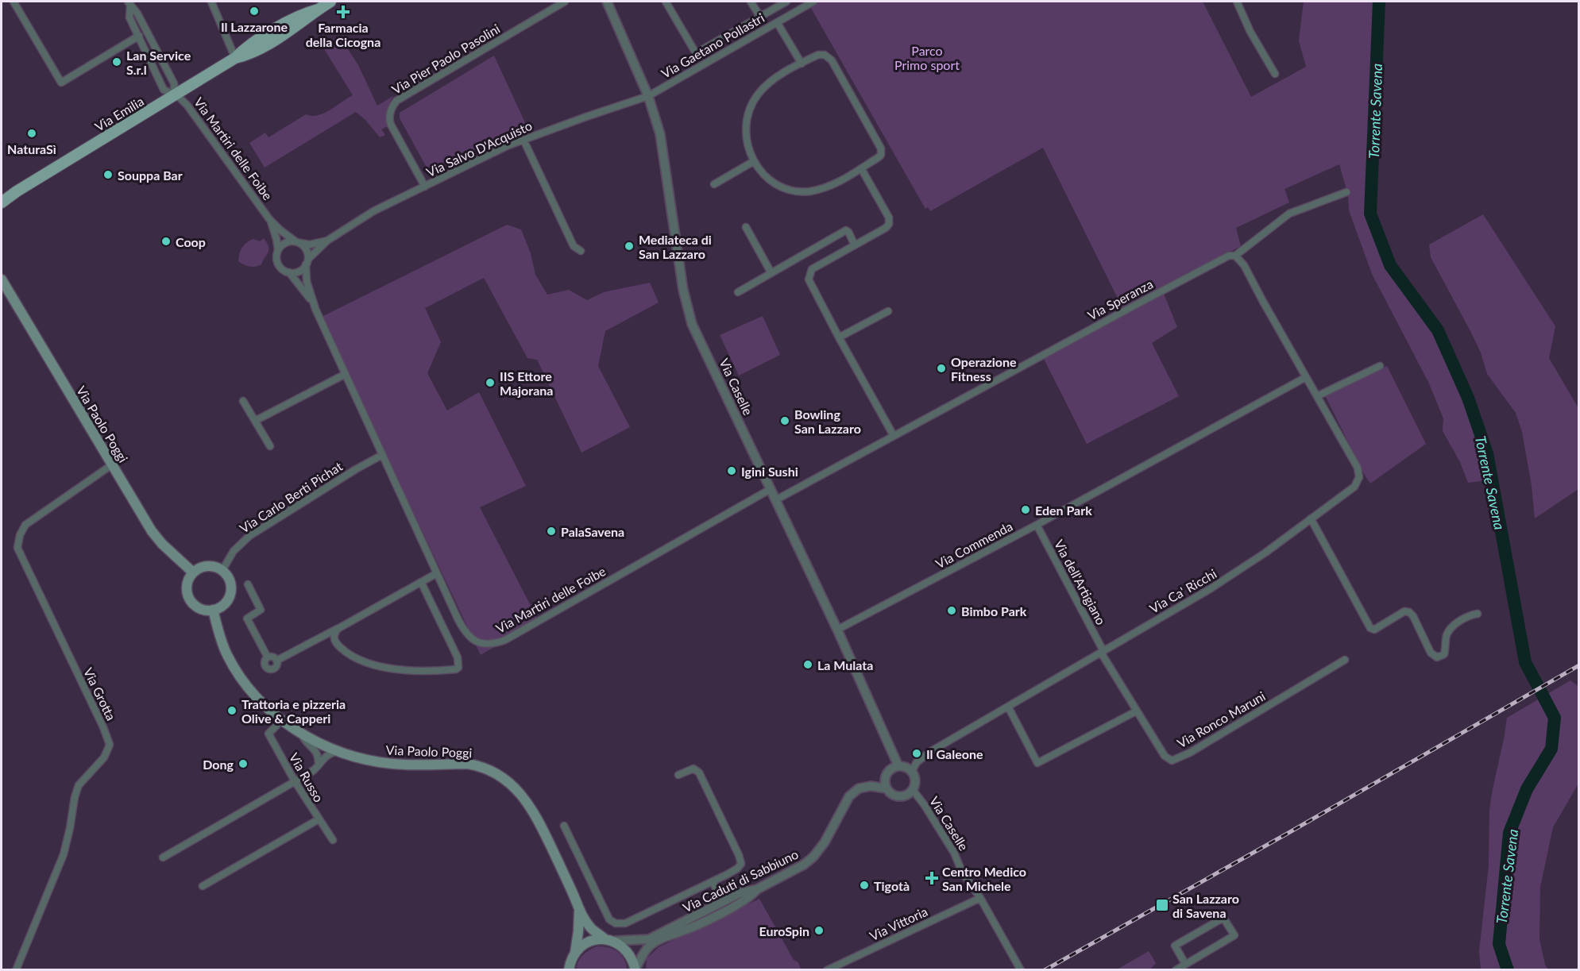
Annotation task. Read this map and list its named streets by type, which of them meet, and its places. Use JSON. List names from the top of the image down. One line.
{"streets":{"main road":["Via Emilia","Via Paolo Poggi"],"street":["Via Gaetano Pollastri","Via Pier Paolo Pasolini","Via Martiri delle Foibe","Via Salvo D'Acquisto","Via Speranza","Via Caselle","Via Carlo Berti Pichat","Via Commenda","Via dell'Artigiano","Via Ca' Ricchi","Via Grotta","Via Ronco Maruni","Via Russo","Via Caduti di Sabbiuno","Via Vittoria"]},"crossings":[["Via Gaetano Pollastri","Via Salvo D'Acquisto"],["Via Gaetano Pollastri","Via Caselle"],["Via Pier Paolo Pasolini","Via Salvo D'Acquisto"],["Via Emilia","Via Martiri delle Foibe"],["Via Martiri delle Foibe","Via Caselle"],["Via Martiri delle Foibe","Via Carlo Berti Pichat"],["Via Salvo D'Acquisto","Via Caselle"],["Via Speranza","Via Caselle"],["Via Caselle","Via Commenda"],["Via Caselle","Via Ca' Ricchi"],["Via Caselle","Via Caduti di Sabbiuno"],["Via Caselle","Via Vittoria"],["Via Paolo Poggi","Via Carlo Berti Pichat"],["Via Paolo Poggi","Via Grotta"],["Via Commenda","Via dell'Artigiano"],["Via dell'Artigiano","Via Ca' Ricchi"],["Via dell'Artigiano","Via Ronco Maruni"],["Via Ca' Ricchi","Via Ronco Maruni"],["Via Ca' Ricchi","Via Caduti di Sabbiuno"]],"water":["Torrente Savena"],"parks":["Parco Primo sport"],"places":{"other":["Il Lazzarone","Lan Service S.r.l","NaturaSì","Souppa Bar","Coop","Mediateca di San Lazzaro","Operazione Fitness","IIS Ettore Majorana","Bowling San Lazzaro","Igini Sushi","Eden Park","PalaSavena","Bimbo Park","La Mulata","Trattoria e pizzeria Olive & Capperi","Il Galeone","Dong","Tigotà","EuroSpin"],"health":["Farmacia della Cicogna","Centro Medico San Michele"],"transit":["San Lazzaro di Savena"]}}
